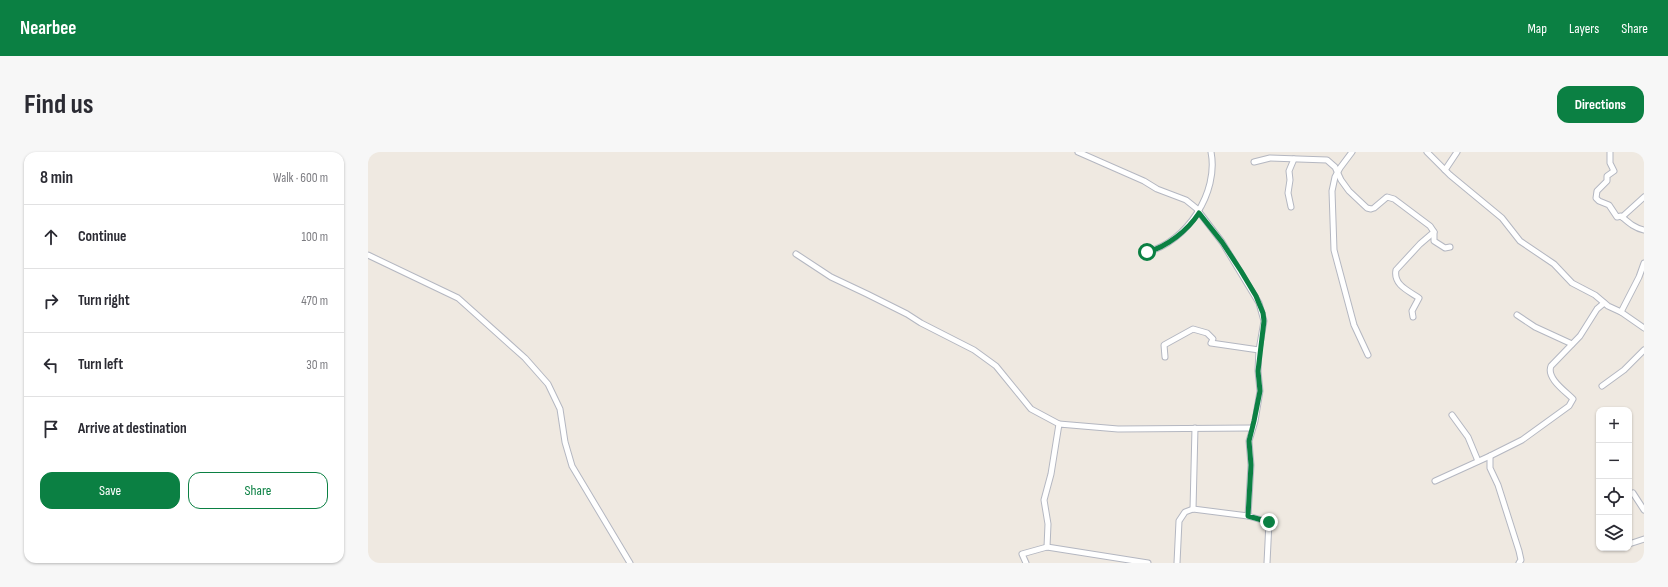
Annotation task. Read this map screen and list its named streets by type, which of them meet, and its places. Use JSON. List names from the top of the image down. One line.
{"page":{"header":"Nearbee","nav":["Map","Layers","Share"],"buttons":["Directions",["Save","Share"]],"title":"Find us","heading":["8 min","Walk · 600 m"],"list":[["Continue","100 m"],["Turn right","470 m"],["Turn left","30 m"],"Arrive at destination"],"map_buttons":["+","−"]}}
